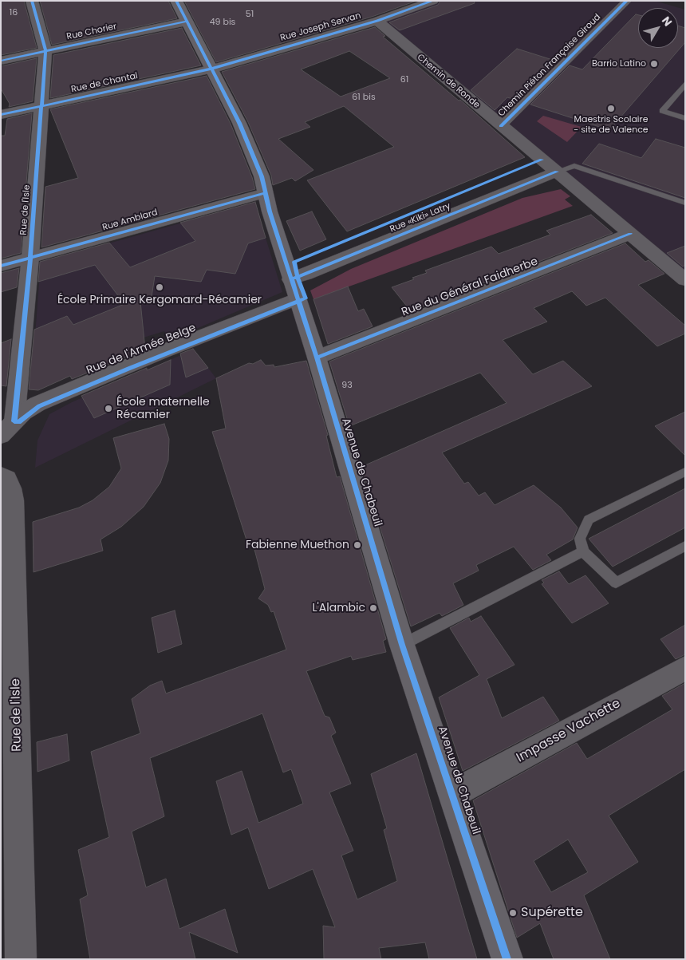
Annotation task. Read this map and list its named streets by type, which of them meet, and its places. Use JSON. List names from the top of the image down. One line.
{"streets":{"main road":["Avenue de Chabeuil"],"street":["Rue Joseph Servan","Rue Chorier","Chemin Piéton Françoise Giroud","Chemin de Ronde","Rue de Chantal","Rue de l'Isle","Rue «Kiki» Latry","Rue Amblard","Rue du Général Faidherbe","Rue de l'Armée Belge","Impasse Vachette"]},"crossings":[["Rue Joseph Servan","Chemin de Ronde"],["Rue Joseph Servan","Rue de Chantal"],["Rue Joseph Servan","Avenue de Chabeuil"],["Rue Chorier","Rue de l'Isle"],["Rue Chorier","Avenue de Chabeuil"],["Chemin Piéton Françoise Giroud","Chemin de Ronde"],["Chemin de Ronde","Rue «Kiki» Latry"],["Chemin de Ronde","Rue du Général Faidherbe"],["Rue de Chantal","Rue de l'Isle"],["Rue de Chantal","Avenue de Chabeuil"],["Rue de l'Isle","Rue Amblard"],["Rue de l'Isle","Rue de l'Armée Belge"],["Rue «Kiki» Latry","Rue de l'Armée Belge"],["Rue «Kiki» Latry","Avenue de Chabeuil"],["Rue Amblard","Avenue de Chabeuil"],["Rue du Général Faidherbe","Avenue de Chabeuil"],["Rue de l'Armée Belge","Avenue de Chabeuil"],["Avenue de Chabeuil","Impasse Vachette"]],"places":["Barrio Latino","Maestris Scolaire - site de Valence","École Primaire Kergomard-Récamier","École maternelle Récamier","Fabienne Muethon","L'Alambic","Supérette"],"house_numbers":["16","51","49 bis","61","61 bis","93"],"north":"top right"}
